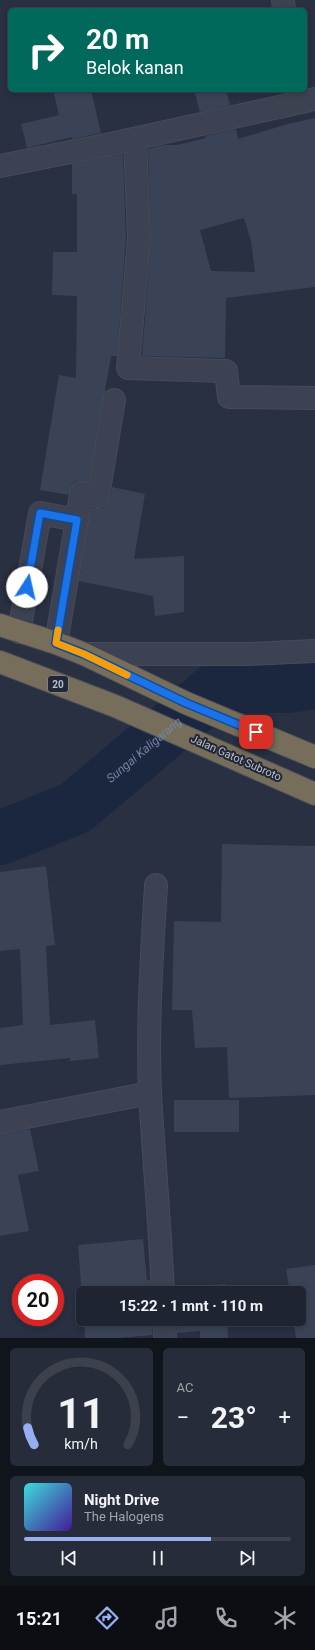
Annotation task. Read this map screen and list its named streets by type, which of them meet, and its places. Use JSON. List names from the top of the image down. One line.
{"streets":{"highway":["20","Jalan Gatot Subroto"]},"water":["Sungai Kaligarang"],"page":{"turn":["20 m","Belok kanan"],"limit":"20","trip":"15:22 · 1 mnt · 110 m","tile":"AC","heat":["−","23°","+"],"song":["Night Drive","The Halogens"],"tabs":"15:21","gauge":["11","km/h"]}}
